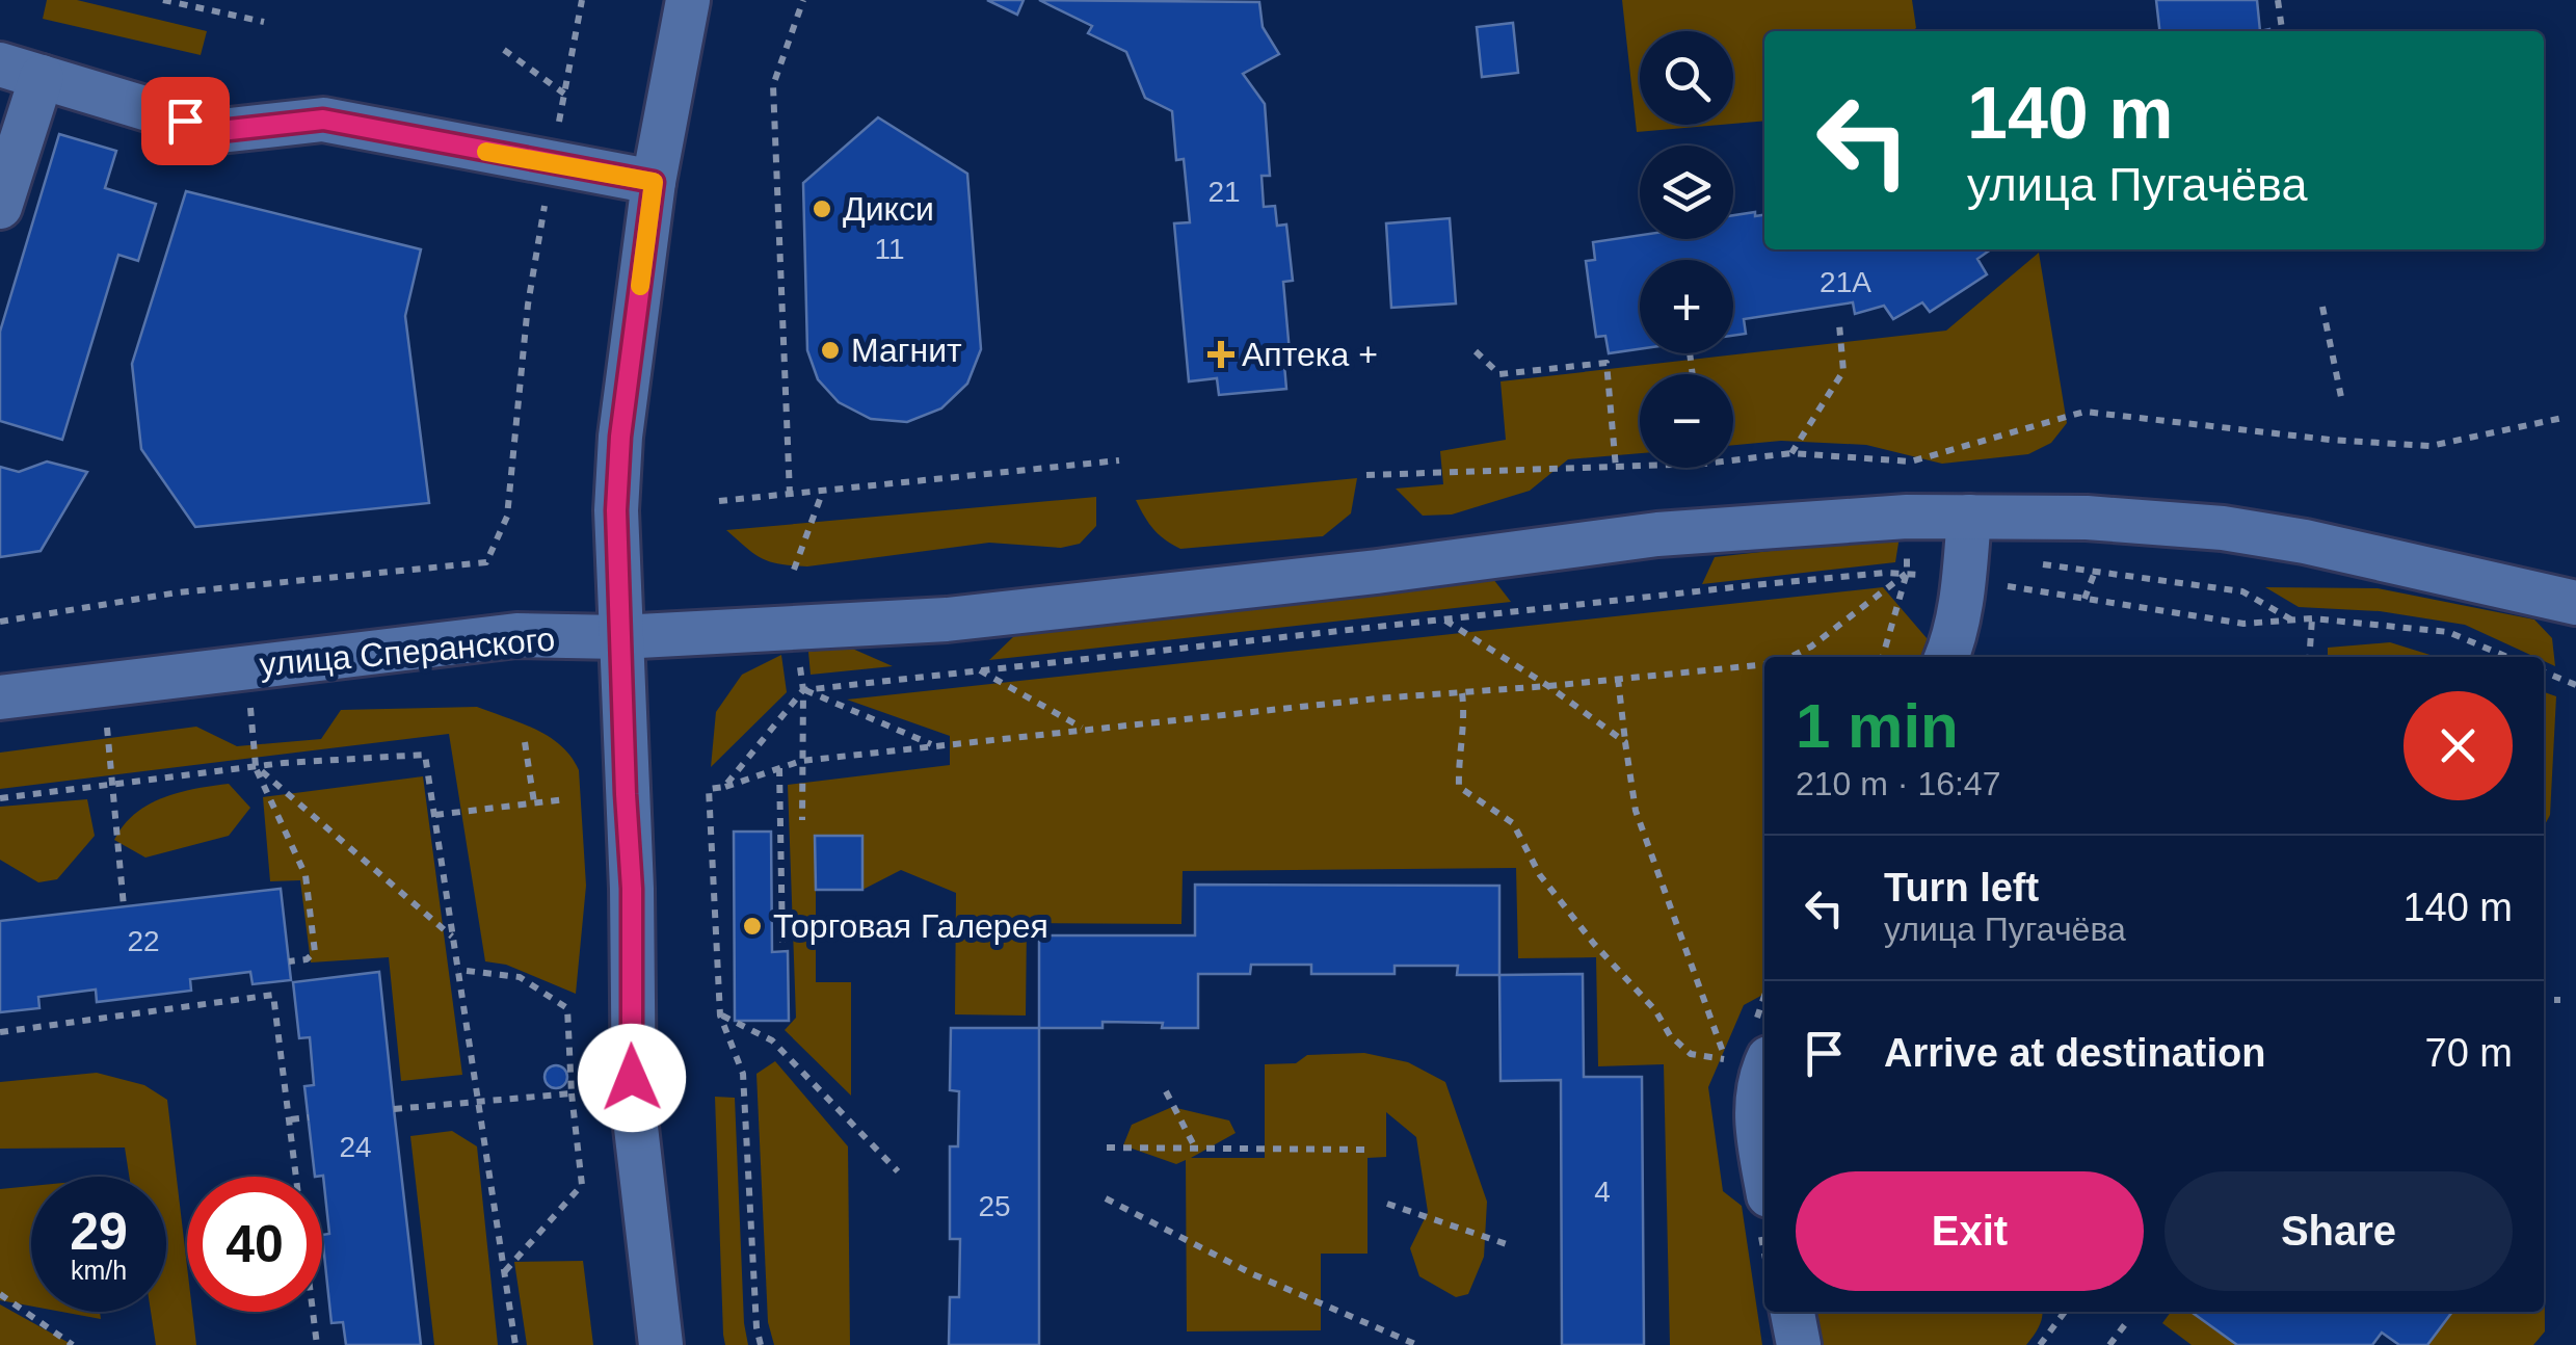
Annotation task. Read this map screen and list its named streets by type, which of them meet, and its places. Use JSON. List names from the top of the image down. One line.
{"streets":{"street":["улица Сперанского"]},"places":{"other":["Дикси","Магнит","Торговая Галерея"],"health":["Аптека +"]},"house_numbers":["21","11","21А","22","24","4","25"],"page":{"map_buttons":["+","−"],"turn":["140 m","улица Пугачёва"],"heading":["1 min","210 m · 16:47"],"list":[{"name":"Turn left","note":"улица Пугачёва","value":"140 m"},{"name":"Arrive at destination","value":"70 m"}],"buttons":["Exit","Share"],"speed":"29 km/h","limit":"40"}}
